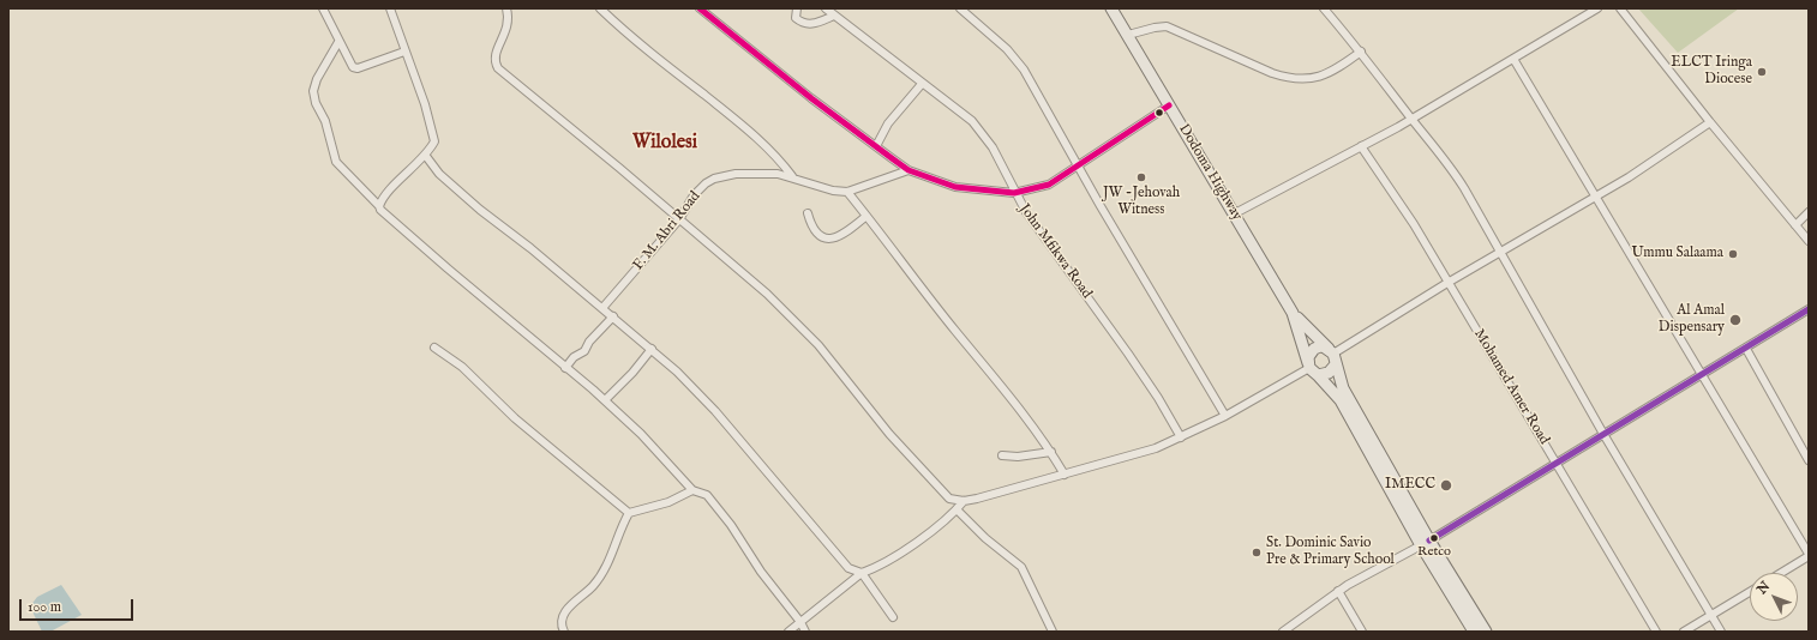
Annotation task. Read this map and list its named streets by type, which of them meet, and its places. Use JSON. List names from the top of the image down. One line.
{"streets":{"highway":["Dodoma Highway"],"street":["F. M. Abri Road","John Mfikwa Road","Mohamed Amer Road"]},"districts":["Wilolesi"],"places":["ELCT Iringa Diocese","JW -Jehovah Witness","Ummu Salaama","Al Amal Dispensary","IMECC","Retco","St. Dominic Savio Pre & Primary School"],"scale_bar":"100 m","north":"top left"}
